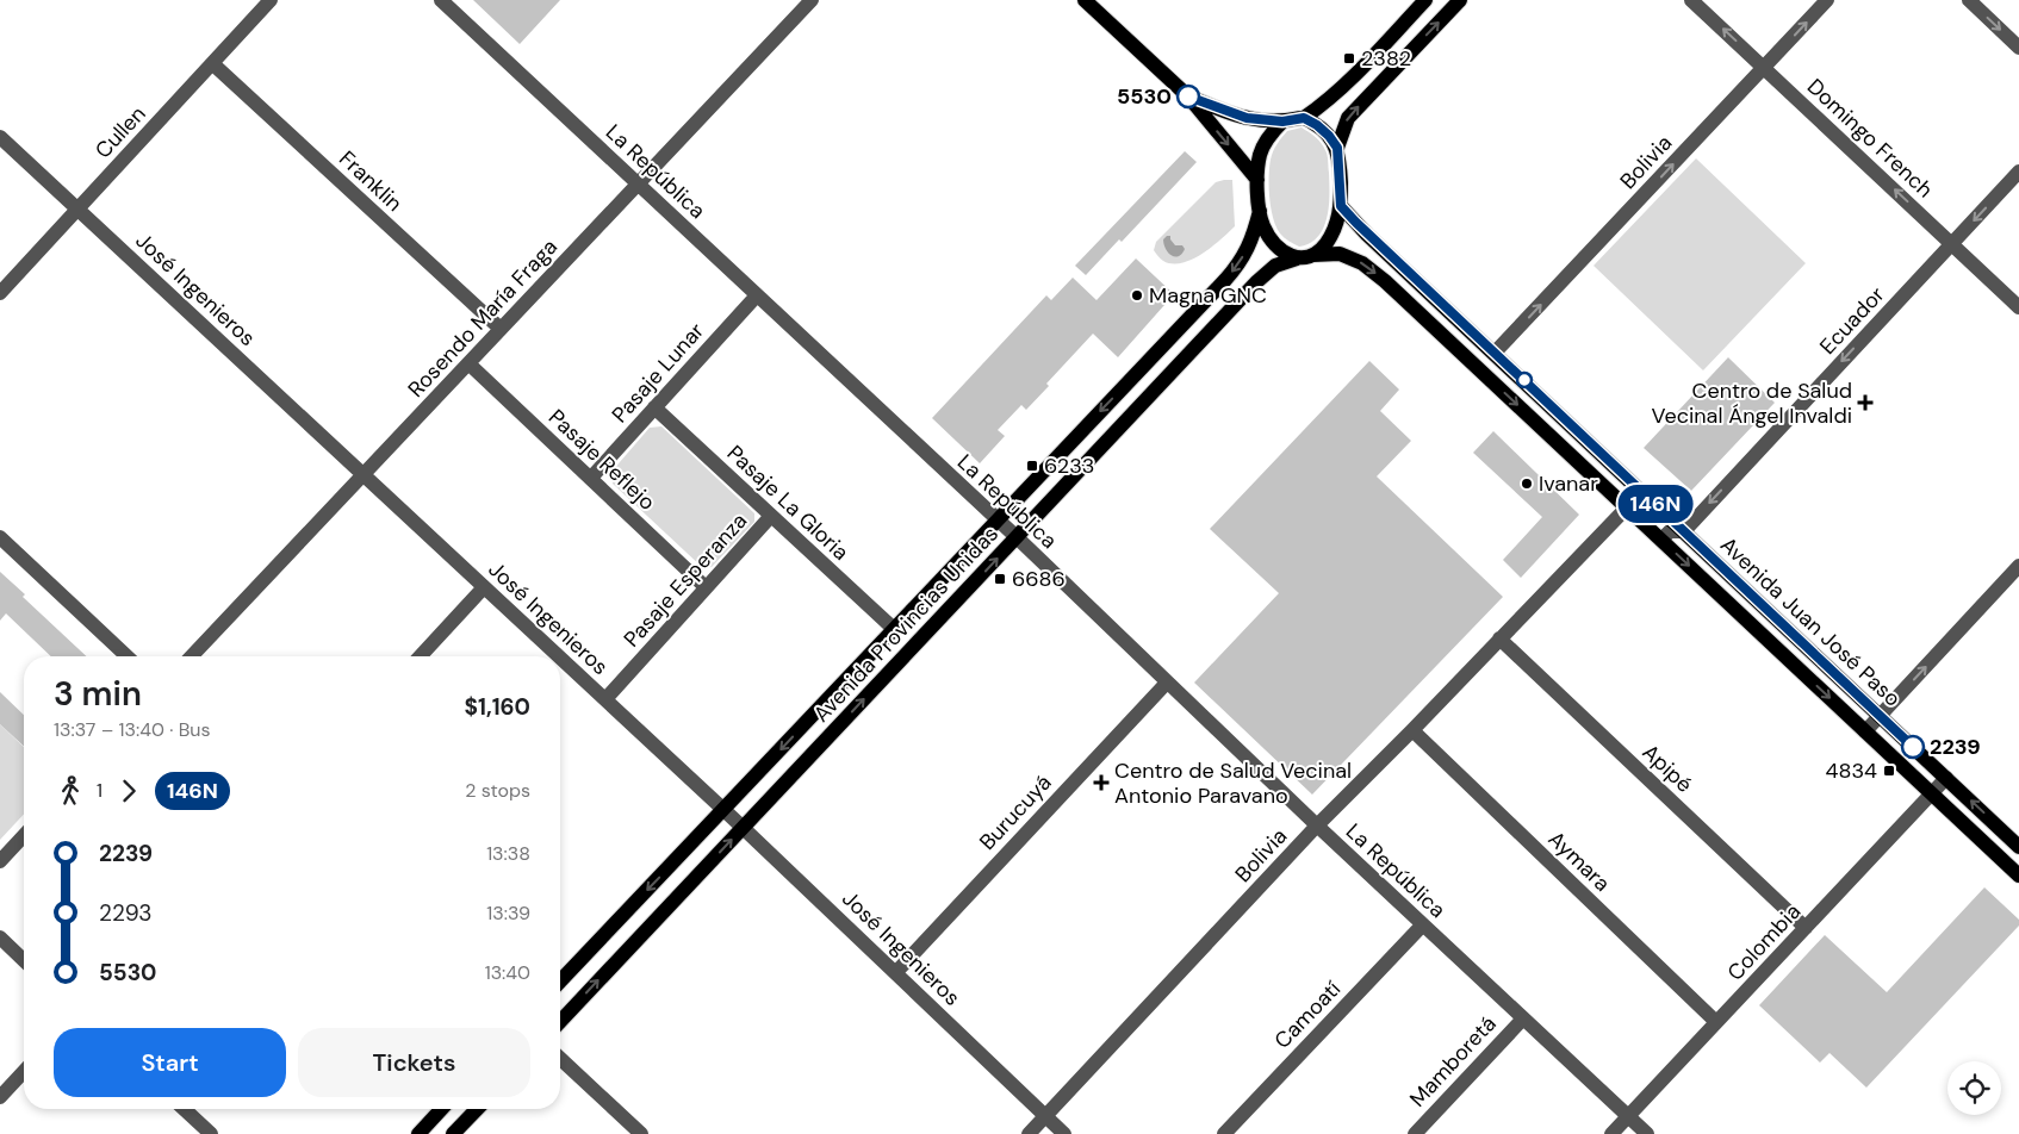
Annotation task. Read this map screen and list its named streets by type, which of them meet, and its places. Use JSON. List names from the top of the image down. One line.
{"streets":{"main road":["Avenida Juan José Paso","Avenida Provincias Unidas"],"street":["Cullen","Domingo French","Bolivia","La República","Franklin","José Ingenieros","Rosendo María Fraga","Ecuador","Pasaje Lunar","Pasaje Reflejo","Pasaje La Gloria","Pasaje Esperanza","Apipé","Burucuyá","Aymara","Colombia","Camoatí","Mamboretá"]},"crossings":[["Cullen","Franklin"],["Cullen","José Ingenieros"],["Domingo French","Bolivia"],["Domingo French","Ecuador"],["Bolivia","La República"],["Bolivia","José Ingenieros"],["Bolivia","Avenida Juan José Paso"],["Bolivia","Apipé"],["Bolivia","Aymara"],["La República","Rosendo María Fraga"],["La República","Pasaje Lunar"],["La República","Avenida Provincias Unidas"],["La República","Burucuyá"],["La República","Colombia"],["La República","Camoatí"],["La República","Mamboretá"],["Franklin","Rosendo María Fraga"],["José Ingenieros","Rosendo María Fraga"],["José Ingenieros","Pasaje Esperanza"],["José Ingenieros","Avenida Provincias Unidas"],["José Ingenieros","Burucuyá"],["Rosendo María Fraga","Pasaje Reflejo"],["Ecuador","Avenida Juan José Paso"],["Pasaje Lunar","Pasaje Reflejo"],["Pasaje Lunar","Pasaje La Gloria"],["Pasaje Reflejo","Pasaje Esperanza"],["Pasaje La Gloria","Pasaje Esperanza"],["Pasaje La Gloria","Avenida Provincias Unidas"],["Avenida Juan José Paso","Avenida Provincias Unidas"],["Avenida Juan José Paso","Colombia"],["Apipé","Colombia"],["Aymara","Colombia"]],"one_way":["Domingo French","Bolivia","Ecuador"],"places":{"transit":["2382","6233","6686","4834"],"other":["5530","Magna GNC","Ivanar","2239"],"health":["Centro de Salud Vecinal Ángel Invaldi","Centro de Salud Vecinal Antonio Paravano"]},"lines":["bus line 146N"],"page":{"on_map":"146N","heading":["3 min","13:37 – 13:40 · Bus","$1,160"],"legs":["1","146N","2 stops"],"list":[{"name":"2239","value":"13:38"},{"name":"2293","value":"13:39"},{"name":"5530","value":"13:40"}],"buttons":["Start","Tickets"]}}
